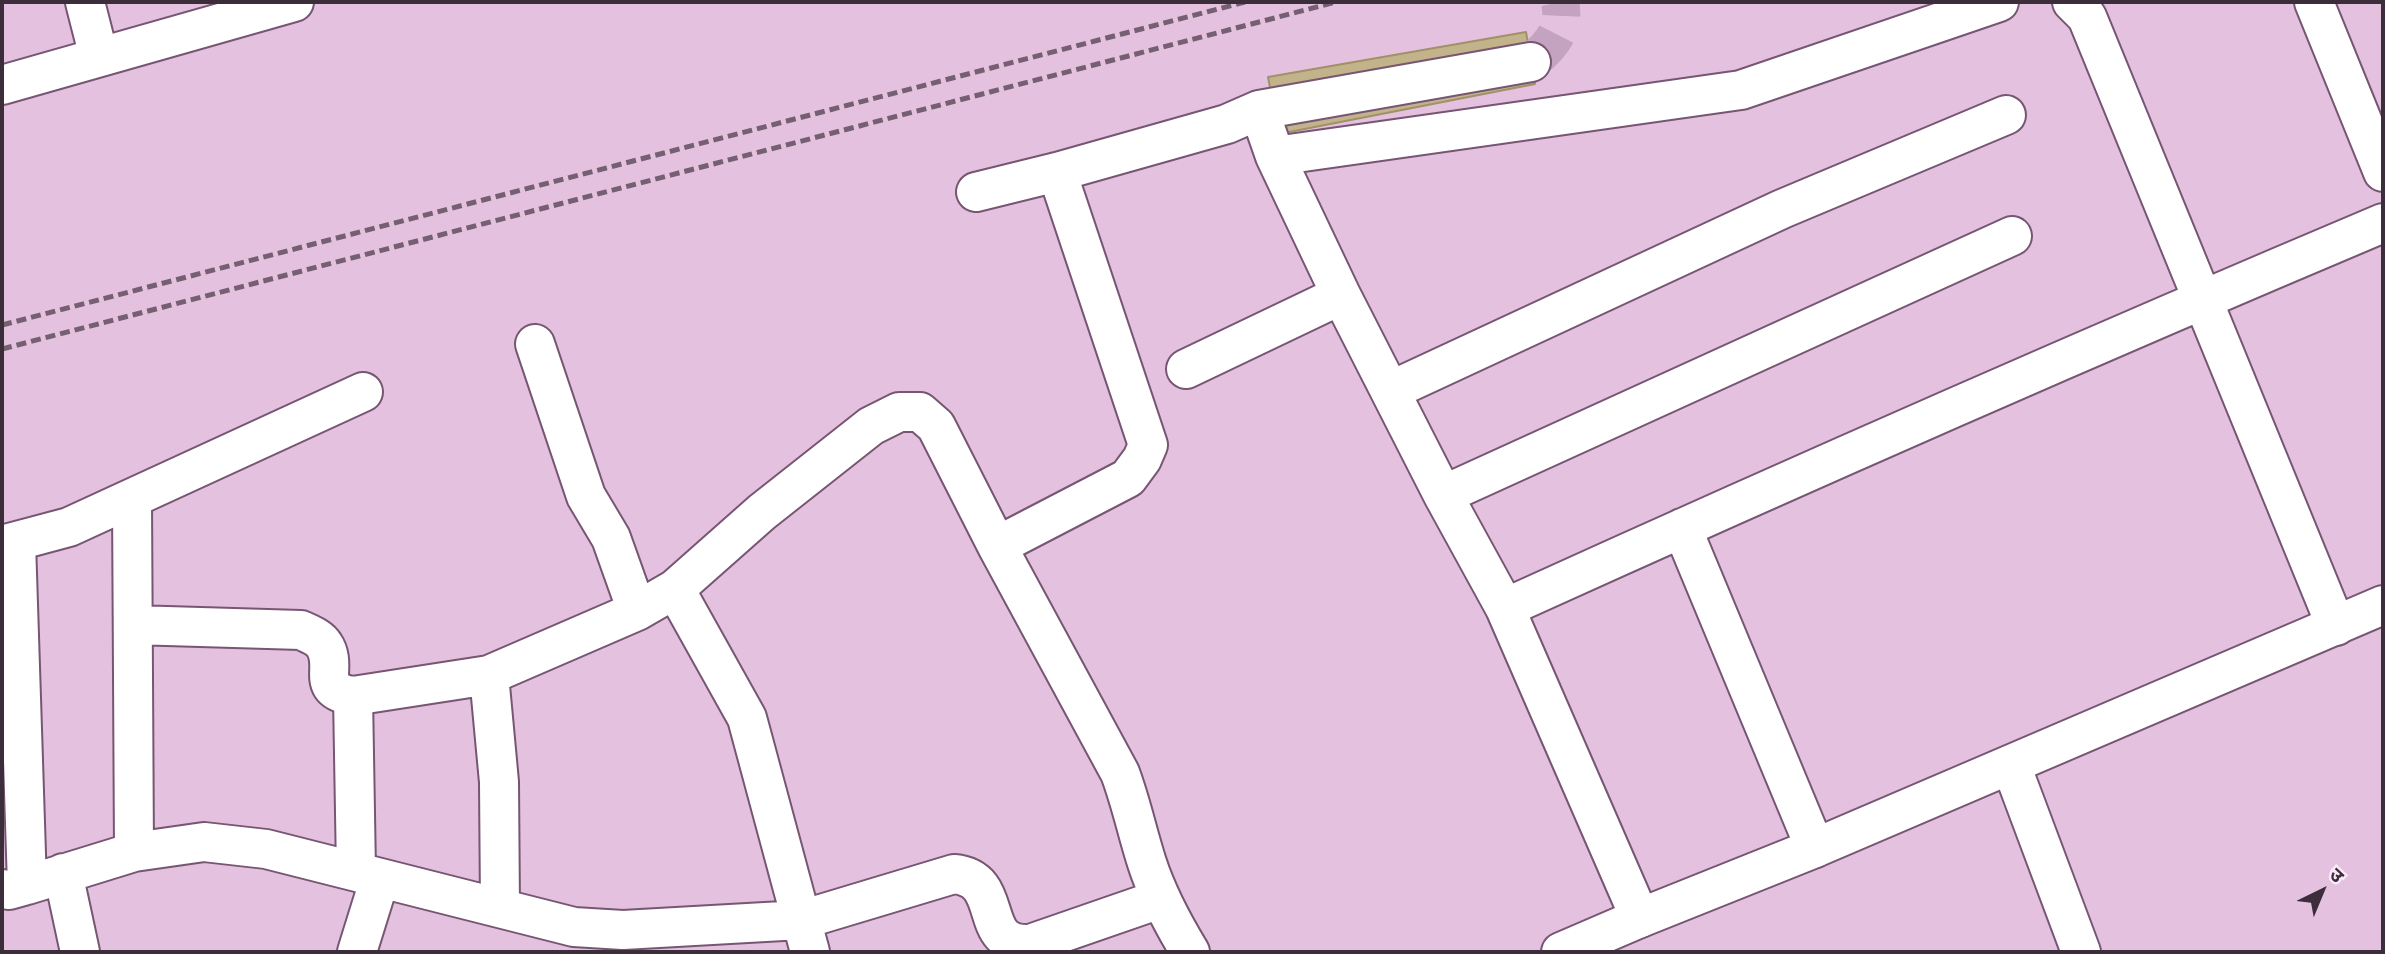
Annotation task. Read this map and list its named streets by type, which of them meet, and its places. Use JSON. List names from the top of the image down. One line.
{"north":"top right"}
